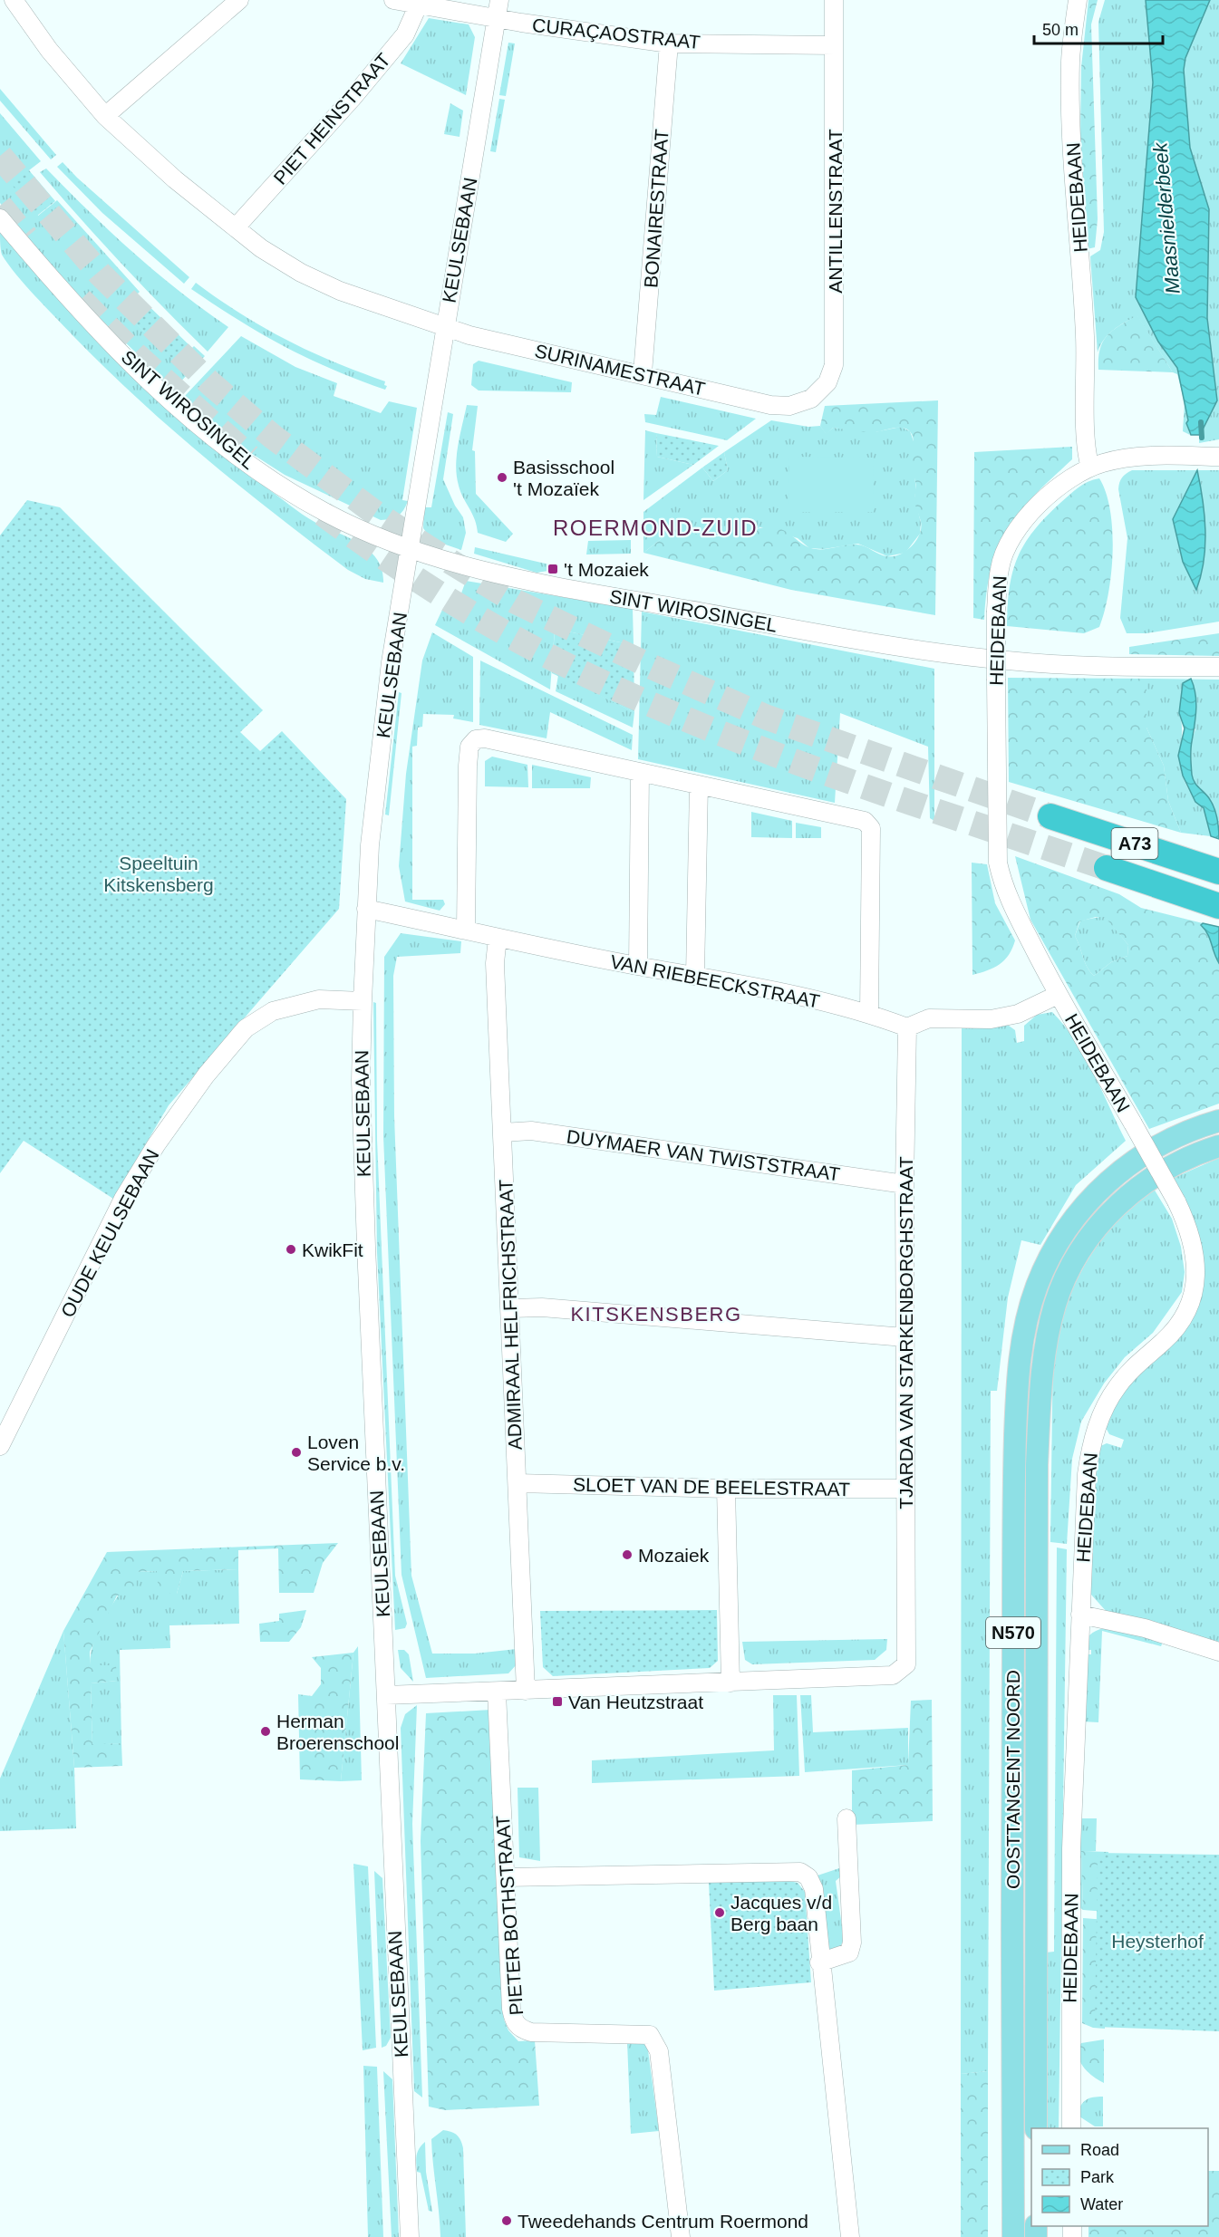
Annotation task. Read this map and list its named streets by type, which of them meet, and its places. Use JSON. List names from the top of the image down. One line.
{"streets":{"highway":["A73"],"main road":["N570","OOSTTANGENT NOORD"],"street":["CURAÇAOSTRAAT","PIET HEINSTRAAT","HEIDEBAAN","BONAIRESTRAAT","ANTILLENSTRAAT","KEULSEBAAN","SURINAMESTRAAT","SINT WIROSINGEL","VAN RIEBEECKSTRAAT","DUYMAER VAN TWISTSTRAAT","OUDE KEULSEBAAN","ADMIRAAL HELFRICHSTRAAT","TJARDA VAN STARKENBORGHSTRAAT","SLOET VAN DE BEELESTRAAT","PIETER BOTHSTRAAT"]},"crossings":[["CURAÇAOSTRAAT","PIET HEINSTRAAT"],["CURAÇAOSTRAAT","BONAIRESTRAAT"],["CURAÇAOSTRAAT","ANTILLENSTRAAT"],["CURAÇAOSTRAAT","KEULSEBAAN"],["PIET HEINSTRAAT","SURINAMESTRAAT"],["BONAIRESTRAAT","SURINAMESTRAAT"],["ANTILLENSTRAAT","SURINAMESTRAAT"],["KEULSEBAAN","SURINAMESTRAAT"],["KEULSEBAAN","SINT WIROSINGEL"],["KEULSEBAAN","VAN RIEBEECKSTRAAT"],["KEULSEBAAN","OUDE KEULSEBAAN"],["KEULSEBAAN","TJARDA VAN STARKENBORGHSTRAAT"],["VAN RIEBEECKSTRAAT","ADMIRAAL HELFRICHSTRAAT"],["VAN RIEBEECKSTRAAT","TJARDA VAN STARKENBORGHSTRAAT"],["DUYMAER VAN TWISTSTRAAT","ADMIRAAL HELFRICHSTRAAT"],["DUYMAER VAN TWISTSTRAAT","TJARDA VAN STARKENBORGHSTRAAT"],["ADMIRAAL HELFRICHSTRAAT","TJARDA VAN STARKENBORGHSTRAAT"],["ADMIRAAL HELFRICHSTRAAT","SLOET VAN DE BEELESTRAAT"],["TJARDA VAN STARKENBORGHSTRAAT","SLOET VAN DE BEELESTRAAT"],["TJARDA VAN STARKENBORGHSTRAAT","PIETER BOTHSTRAAT"]],"districts":["ROERMOND-ZUID","KITSKENSBERG"],"water":["Maasnielderbeek"],"parks":["Speeltuin Kitskensberg","Heysterhof"],"places":{"other":["Basisschool 't Mozaïek","KwikFit","Loven Service b.v.","Mozaiek","Herman Broerenschool","Jacques v/d Berg baan","Tweedehands Centrum Roermond"],"transit":["'t Mozaiek","Van Heutzstraat"]},"legend":["Road","Park","Water"],"scale_bar":"50 m"}
